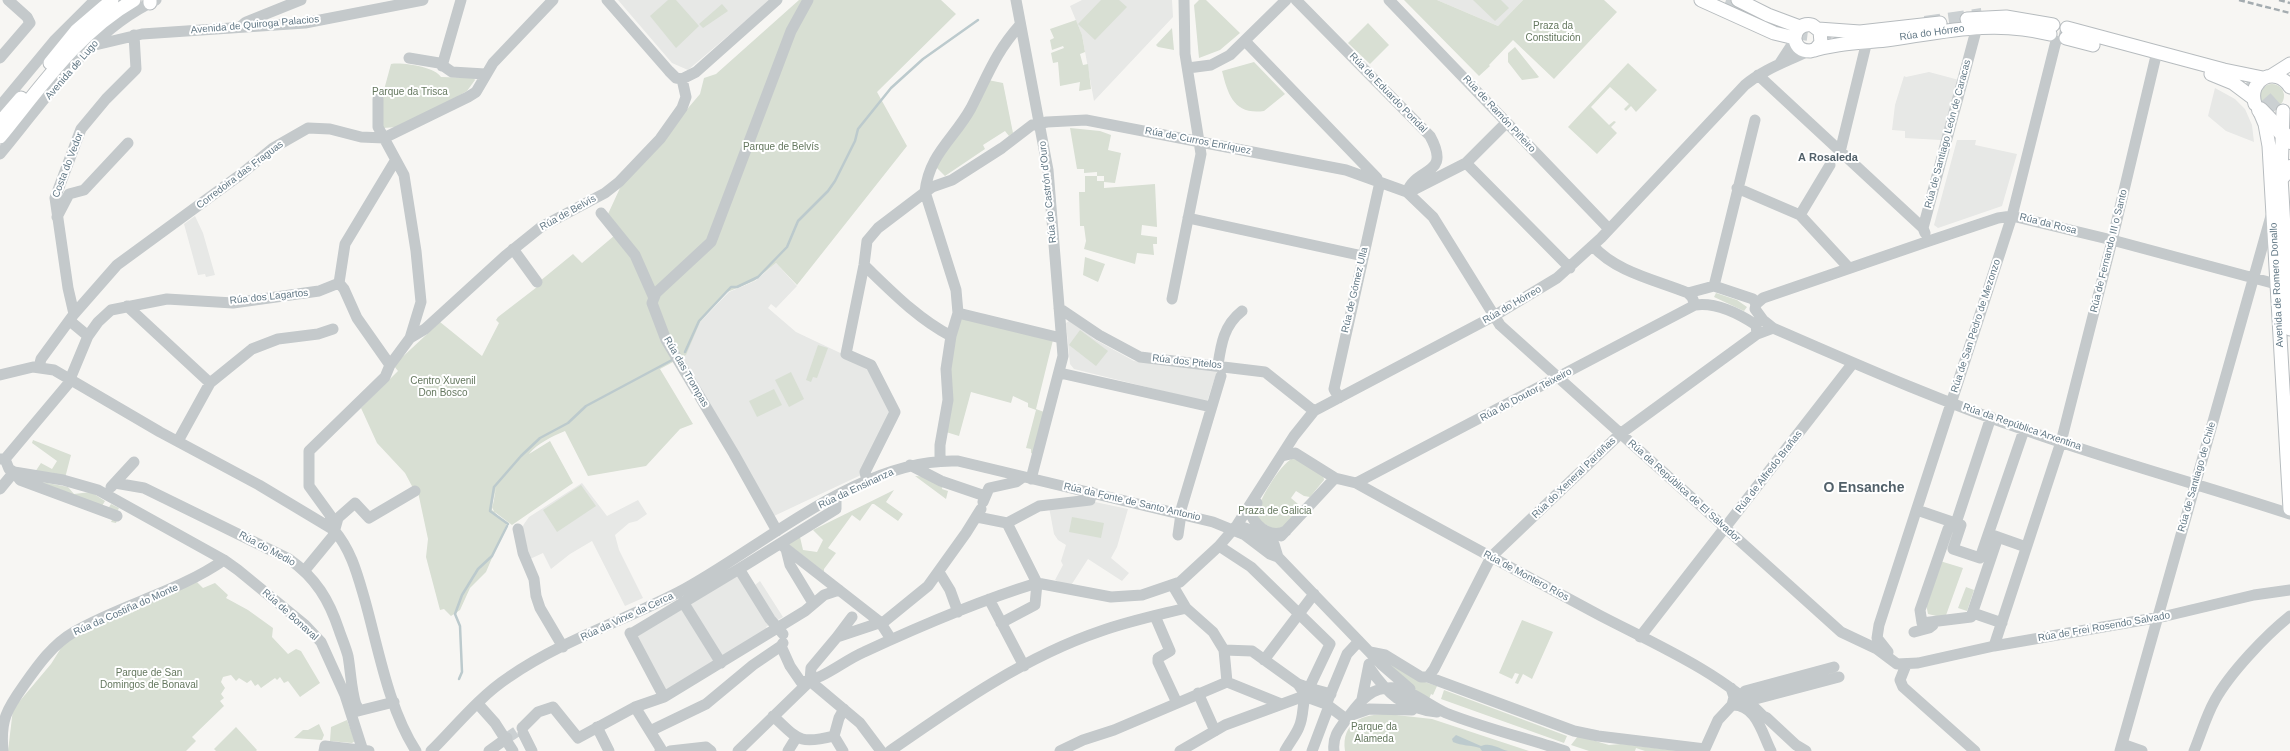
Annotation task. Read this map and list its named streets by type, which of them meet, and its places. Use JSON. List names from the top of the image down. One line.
{"streets":{"main road":["Rúa do Hórreo","Avenida de Lugo","Avenida de Romero Donallo"],"street":["Avenida de Quiroga Palacios","Rúa de Eduardo Pondal","Rúa de Ramón Piñeiro","Rúa de Santiago León de Caracas","Rúa de Curros Enríquez","Costa do Vedor","Corredoira das Fraguas","Rúa do Castrón d'Ouro","Rúa de Belvís","Rúa da Rosa","Rúa de Fernando III o Santo","Rúa de Gómez Ulla","Rúa dos Lagartos","Rúa de San Pedro de Mezonzo","Rúa dos Pitelos","Rúa das Trompas","Rúa do Doutor Teixeiro","Rúa da República Arxentina","Rúa de Alfredo Brañas","Rúa de Santiago de Chile","Rúa do Xeneral Pardiñas","Rúa da Ensinanza","Rúa da República de El Salvador","Rúa da Fonte de Santo Antonio","Rúa do Medio","Rúa de Montero Ríos","Rúa da Costiña do Monte","Rúa de Bonaval","Rúa da Virxe da Cerca","Rúa de Frei Rosendo Salvado"]},"crossings":[["Avenida de Quiroga Palacios","Avenida de Lugo"],["Avenida de Quiroga Palacios","Costa do Vedor"],["Rúa do Hórreo","Rúa de Ramón Piñeiro"],["Rúa do Hórreo","Rúa de Santiago León de Caracas"],["Rúa do Hórreo","Rúa de Fernando III o Santo"],["Rúa do Hórreo","Avenida de Romero Donallo"],["Rúa do Hórreo","Rúa de Gómez Ulla"],["Rúa do Hórreo","Rúa de San Pedro de Mezonzo"],["Rúa do Hórreo","Rúa dos Pitelos"],["Rúa do Hórreo","Rúa da República de El Salvador"],["Rúa do Hórreo","Rúa da Fonte de Santo Antonio"],["Rúa do Hórreo","Rúa de Montero Ríos"],["Rúa de Eduardo Pondal","Rúa de Curros Enríquez"],["Rúa de Eduardo Pondal","Rúa da República de El Salvador"],["Rúa de Curros Enríquez","Rúa do Castrón d'Ouro"],["Rúa de Curros Enríquez","Rúa de Gómez Ulla"],["Rúa de Curros Enríquez","Rúa da República de El Salvador"],["Costa do Vedor","Corredoira das Fraguas"],["Rúa do Castrón d'Ouro","Rúa dos Pitelos"],["Rúa do Castrón d'Ouro","Rúa da Fonte de Santo Antonio"],["Rúa da Rosa","Rúa de Fernando III o Santo"],["Rúa da Rosa","Avenida de Romero Donallo"],["Rúa da Rosa","Rúa de San Pedro de Mezonzo"],["Rúa da Rosa","Rúa da República Arxentina"],["Rúa da Rosa","Rúa de Santiago de Chile"],["Rúa de Fernando III o Santo","Rúa da República Arxentina"],["Rúa de Fernando III o Santo","Rúa de Frei Rosendo Salvado"],["Avenida de Romero Donallo","Rúa de Santiago de Chile"],["Rúa de San Pedro de Mezonzo","Rúa da República Arxentina"],["Rúa de San Pedro de Mezonzo","Rúa da República de El Salvador"],["Rúa de San Pedro de Mezonzo","Rúa de Frei Rosendo Salvado"],["Rúa das Trompas","Rúa da Ensinanza"],["Rúa das Trompas","Rúa da Virxe da Cerca"],["Rúa do Doutor Teixeiro","Rúa da República de El Salvador"],["Rúa do Doutor Teixeiro","Rúa de Montero Ríos"],["Rúa da República Arxentina","Rúa de Alfredo Brañas"],["Rúa da República Arxentina","Rúa de Santiago de Chile"],["Rúa da República Arxentina","Rúa do Xeneral Pardiñas"],["Rúa de Alfredo Brañas","Rúa da República de El Salvador"],["Rúa de Alfredo Brañas","Rúa de Montero Ríos"],["Rúa de Santiago de Chile","Rúa de Frei Rosendo Salvado"],["Rúa do Xeneral Pardiñas","Rúa da República de El Salvador"],["Rúa do Xeneral Pardiñas","Rúa de Montero Ríos"],["Rúa da Ensinanza","Rúa da Fonte de Santo Antonio"],["Rúa da Ensinanza","Rúa da Virxe da Cerca"],["Rúa da República de El Salvador","Rúa de Frei Rosendo Salvado"],["Rúa da Costiña do Monte","Rúa de Bonaval"]],"districts":["A Rosaleda","O Ensanche"],"parks":["Praza da Constitución","Parque da Trisca","Parque de Belvís","Centro Xuvenil Don Bosco","Praza de Galicia","Parque de San Domingos de Bonaval","Parque da Alameda"]}
